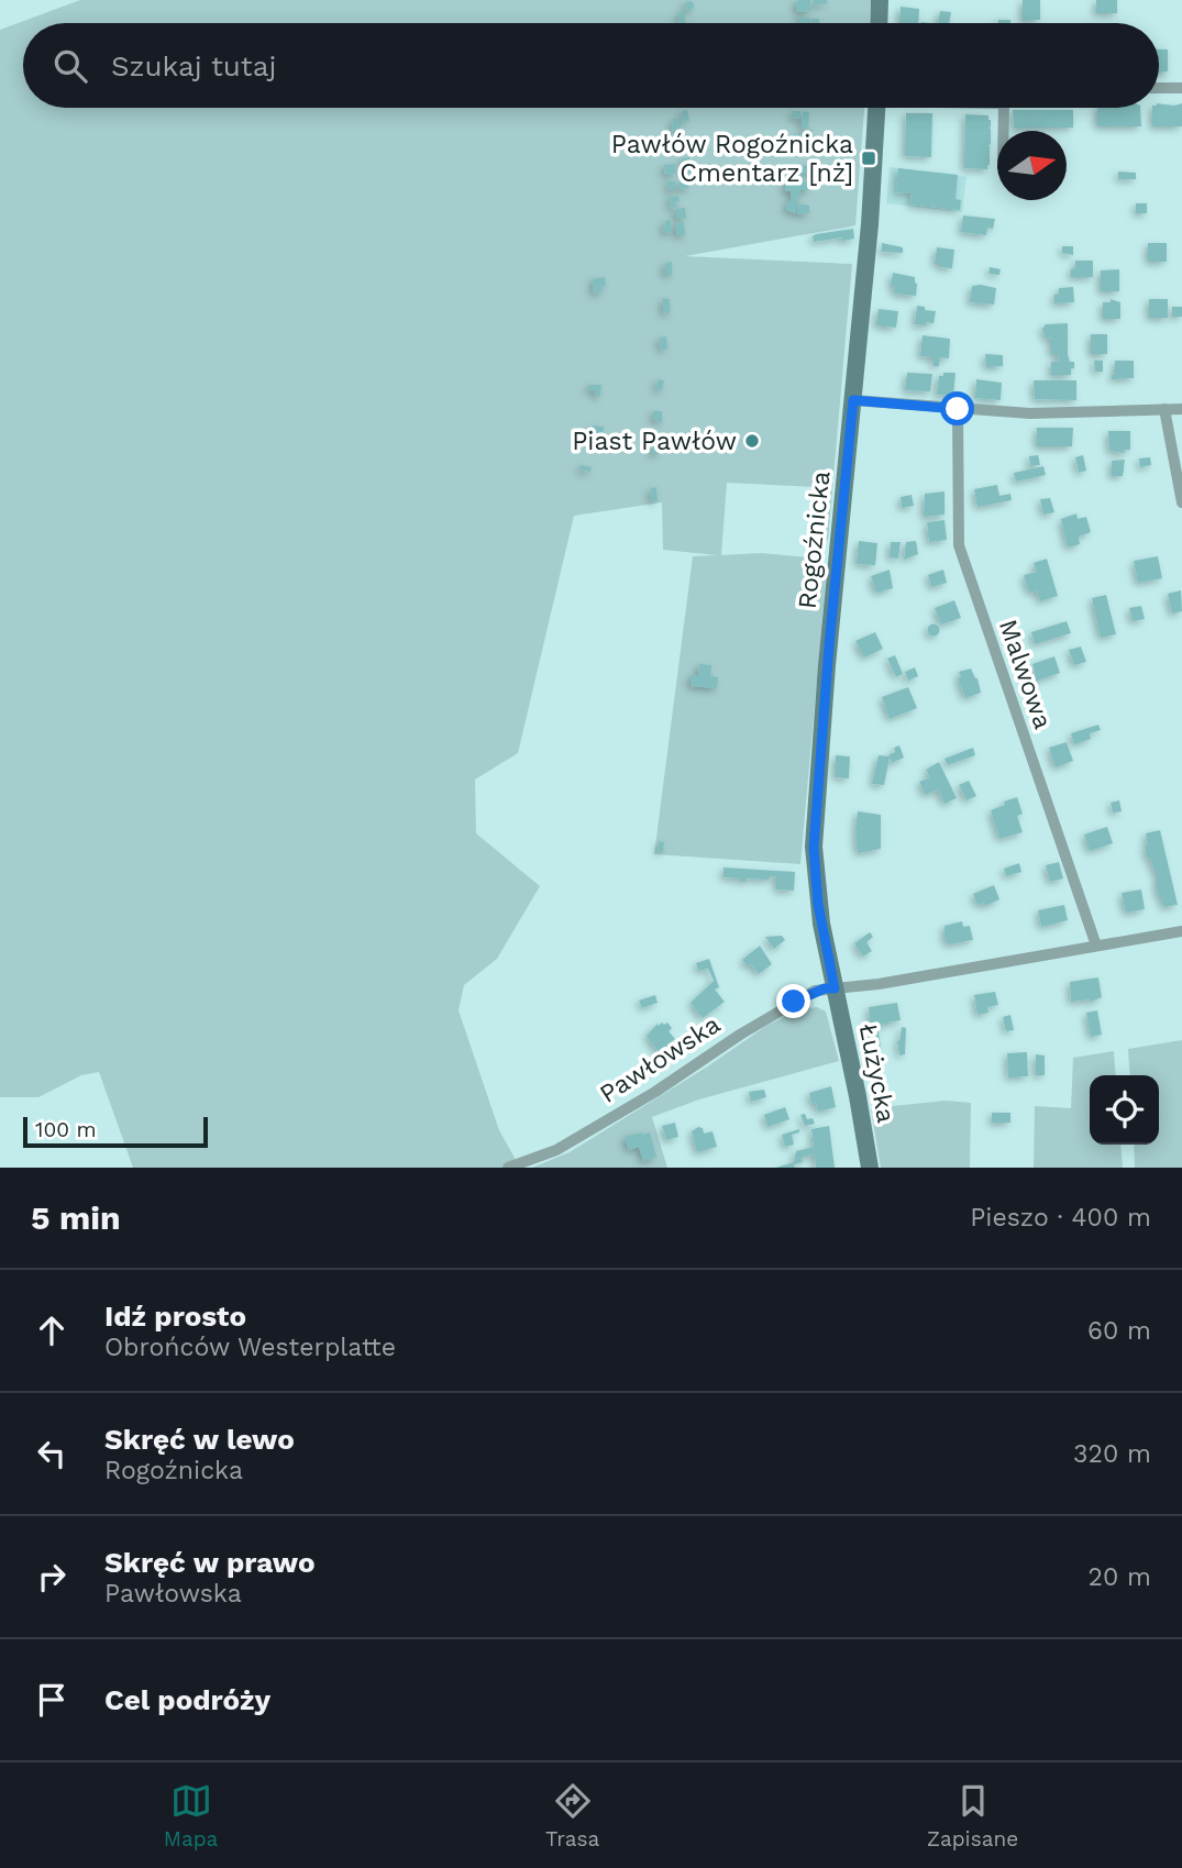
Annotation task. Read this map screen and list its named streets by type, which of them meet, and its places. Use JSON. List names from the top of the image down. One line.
{"streets":{"street":["Rogoźnicka","Malwowa","Pawłowska","Łużycka"]},"crossings":[["Rogoźnicka","Pawłowska"],["Rogoźnicka","Łużycka"],["Malwowa","Pawłowska"],["Pawłowska","Łużycka"]],"places":{"transit":["Pawłów Rogoźnicka Cmentarz [nż]"],"other":["Piast Pawłów"]},"scale_bar":"100 m","north":"right","page":{"search":"Szukaj tutaj","scale":"100 m","heading":["5 min","Pieszo · 400 m"],"list":[["Idź prosto","Obrońców Westerplatte","60 m"],["Skręć w lewo","Rogoźnicka","320 m"],["Skręć w prawo","Pawłowska","20 m"],"Cel podróży"],"nav":["Mapa","Trasa","Zapisane"]}}
